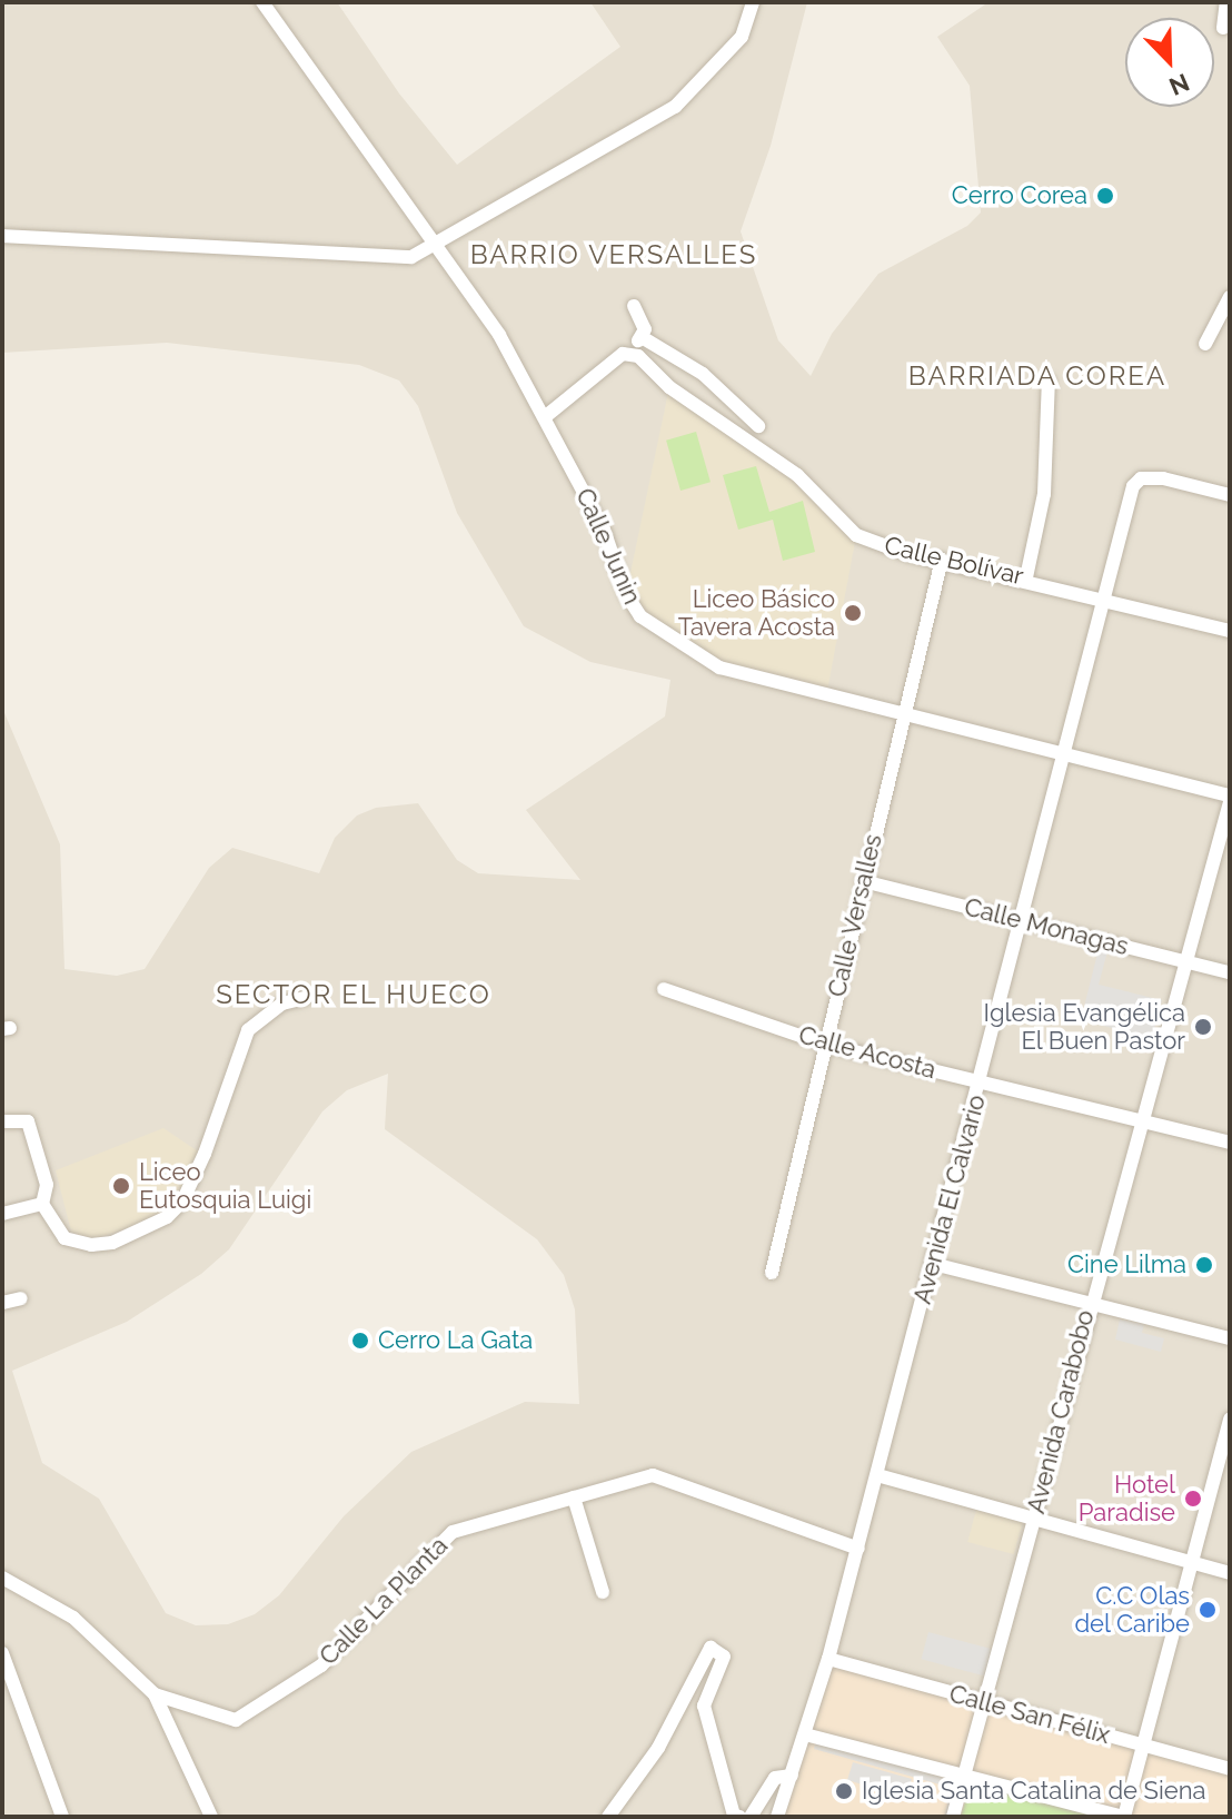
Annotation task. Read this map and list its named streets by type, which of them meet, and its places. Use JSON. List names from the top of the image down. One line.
{"streets":{"street":["Calle Junin","Calle Bolívar","Calle Versalles","Calle Monagas","Calle Acosta","Avenida El Calvario","Avenida Carabobo","Calle La Planta","Calle San Félix"]},"crossings":[["Calle Junin","Calle Versalles"],["Calle Junin","Avenida El Calvario"],["Calle Bolívar","Calle Versalles"],["Calle Bolívar","Avenida El Calvario"],["Calle Versalles","Calle Monagas"],["Calle Versalles","Calle Acosta"],["Calle Monagas","Avenida El Calvario"],["Calle Monagas","Avenida Carabobo"],["Calle Acosta","Avenida El Calvario"],["Calle Acosta","Avenida Carabobo"],["Avenida El Calvario","Calle La Planta"],["Avenida El Calvario","Calle San Félix"],["Avenida Carabobo","Calle San Félix"]],"districts":["BARRIO VERSALLES","BARRIADA COREA","SECTOR EL HUECO"],"places":["Cerro Corea","Liceo Básico Tavera Acosta","Iglesia Evangélica El Buen Pastor","Liceo Eutosquia Luigi","Cine Lilma","Cerro La Gata","Hotel Paradise","C.C Olas del Caribe","Iglesia Santa Catalina de Siena"],"north":"bottom right"}
